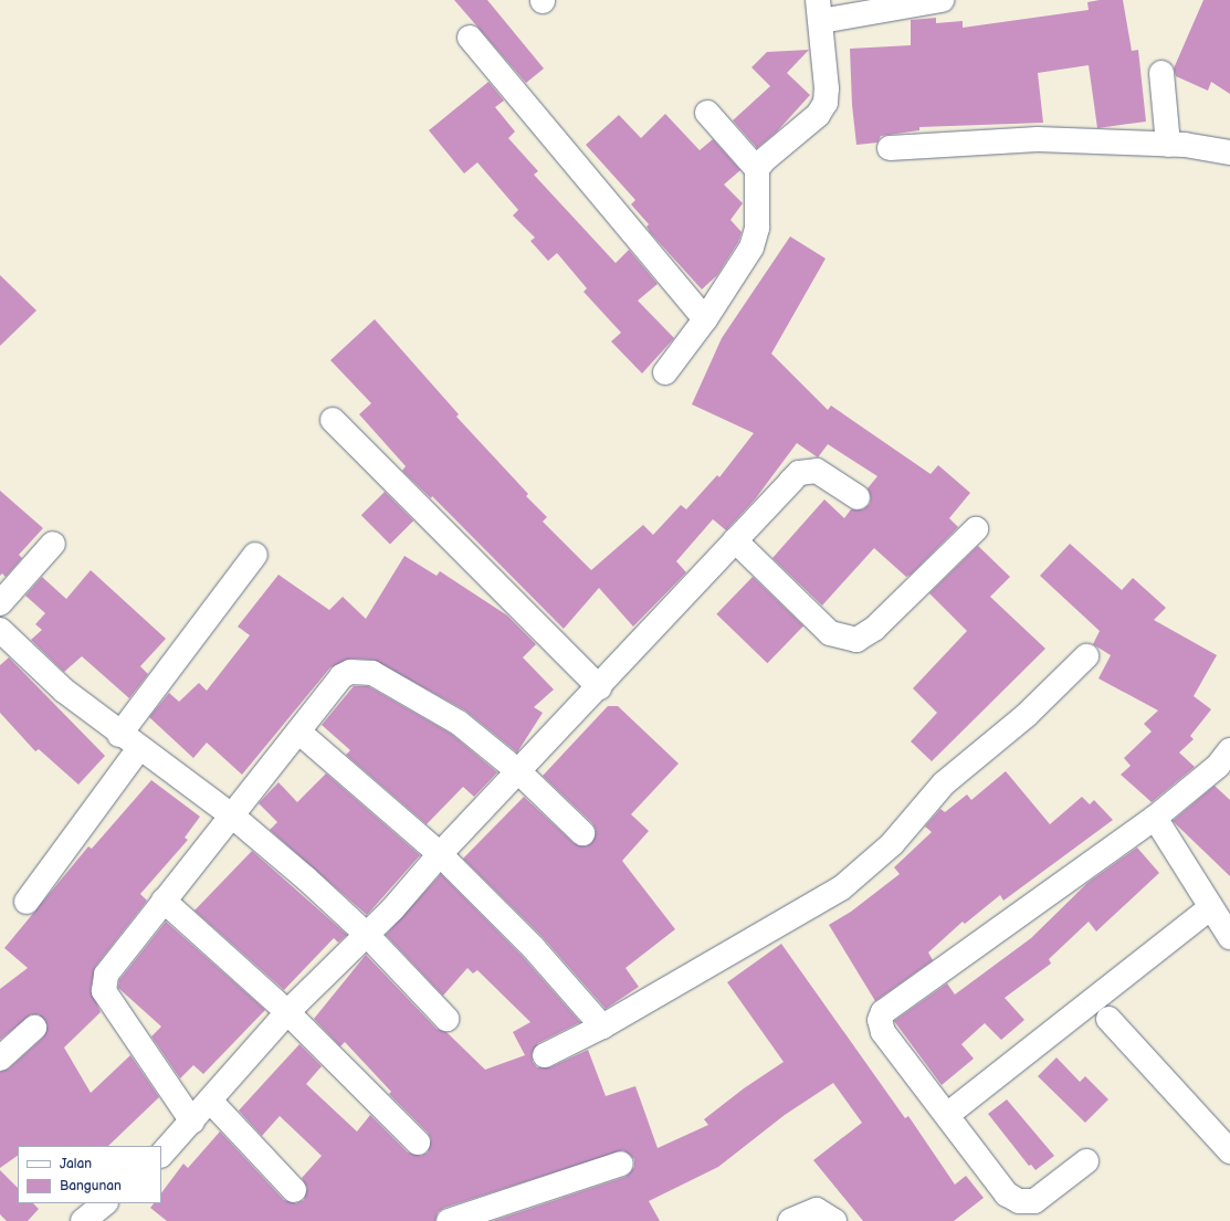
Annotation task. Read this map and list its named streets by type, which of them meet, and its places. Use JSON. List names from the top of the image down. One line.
{"legend":["Jalan","Bangunan"]}
